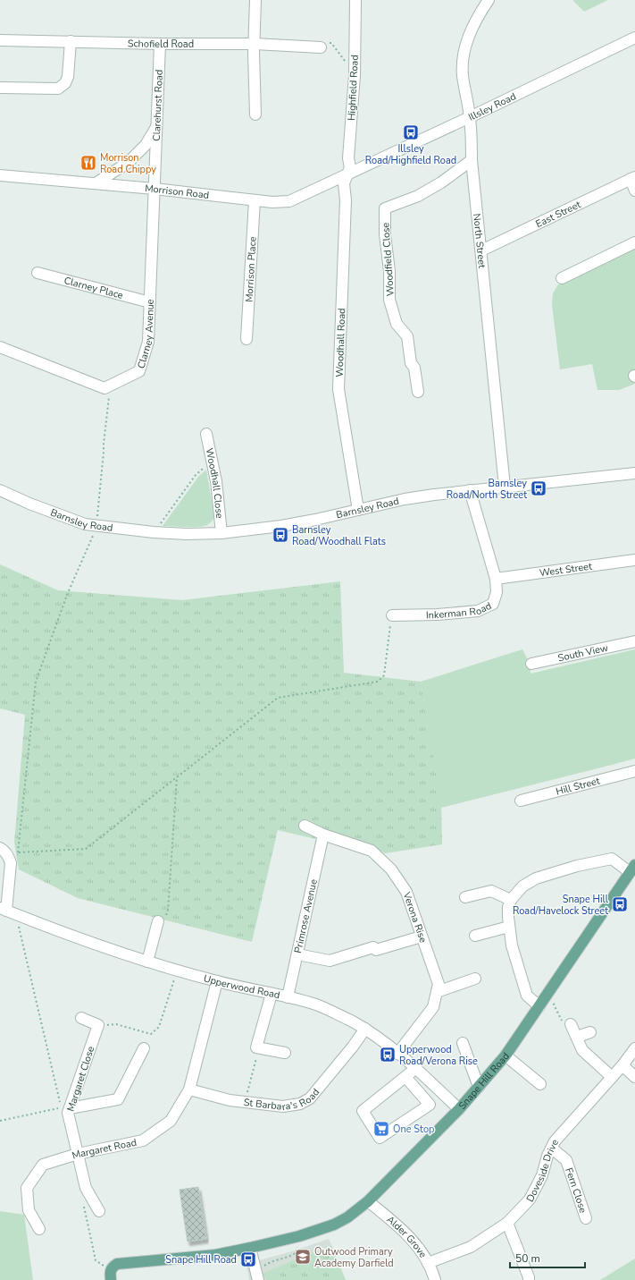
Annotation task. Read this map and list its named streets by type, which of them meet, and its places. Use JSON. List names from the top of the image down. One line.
{"streets":{"main road":["Snape Hill Road"],"street":["Schofield Road","Highfield Road","Clarehurst Road","Illsley Road","Morrison Road","East Street","North Street","Woodfield Close","Morrison Place","Clarney Place","Clarney Avenue","Woodhall Road","Woodhall Close","Barnsley Road","West Street","Inkerman Road","South View","Hill Street","Primrose Avenue","Verona Rise","Upperwood Road","Margaret Close","St Barbara's Road","Margaret Road","Doveside Drive","Fern Close","Alder Grove"]},"crossings":[["Schofield Road","Clarehurst Road"],["Highfield Road","Illsley Road"],["Highfield Road","Morrison Road"],["Highfield Road","Woodhall Road"],["Clarehurst Road","Morrison Road"],["Clarehurst Road","Clarney Avenue"],["Illsley Road","Morrison Road"],["Illsley Road","North Street"],["Illsley Road","Woodhall Road"],["Morrison Road","Morrison Place"],["Morrison Road","Clarney Avenue"],["Morrison Road","Woodhall Road"],["East Street","North Street"],["North Street","Woodfield Close"],["North Street","Barnsley Road"],["Clarney Place","Clarney Avenue"],["Woodhall Road","Barnsley Road"],["Woodhall Close","Barnsley Road"],["Barnsley Road","Inkerman Road"],["West Street","Inkerman Road"],["Primrose Avenue","Verona Rise"],["Primrose Avenue","Upperwood Road"],["Verona Rise","Upperwood Road"],["Upperwood Road","Snape Hill Road"],["Upperwood Road","St Barbara's Road"],["Upperwood Road","Margaret Road"],["Margaret Close","Margaret Road"],["Snape Hill Road","Alder Grove"],["St Barbara's Road","Margaret Road"],["Doveside Drive","Fern Close"],["Doveside Drive","Alder Grove"]],"places":{"bus stop":["Illsley Road/Highfield Road","Barnsley Road/North Street","Barnsley Road/Woodhall Flats","Snape Hill Road/Havelock Street","Upperwood Road/Verona Rise","Snape Hill Road"],"restaurant":["Morrison Road Chippy"],"supermarket":["One Stop"],"school or university":["Outwood Primary Academy Darfield"]},"scale_bar":"50 m"}
